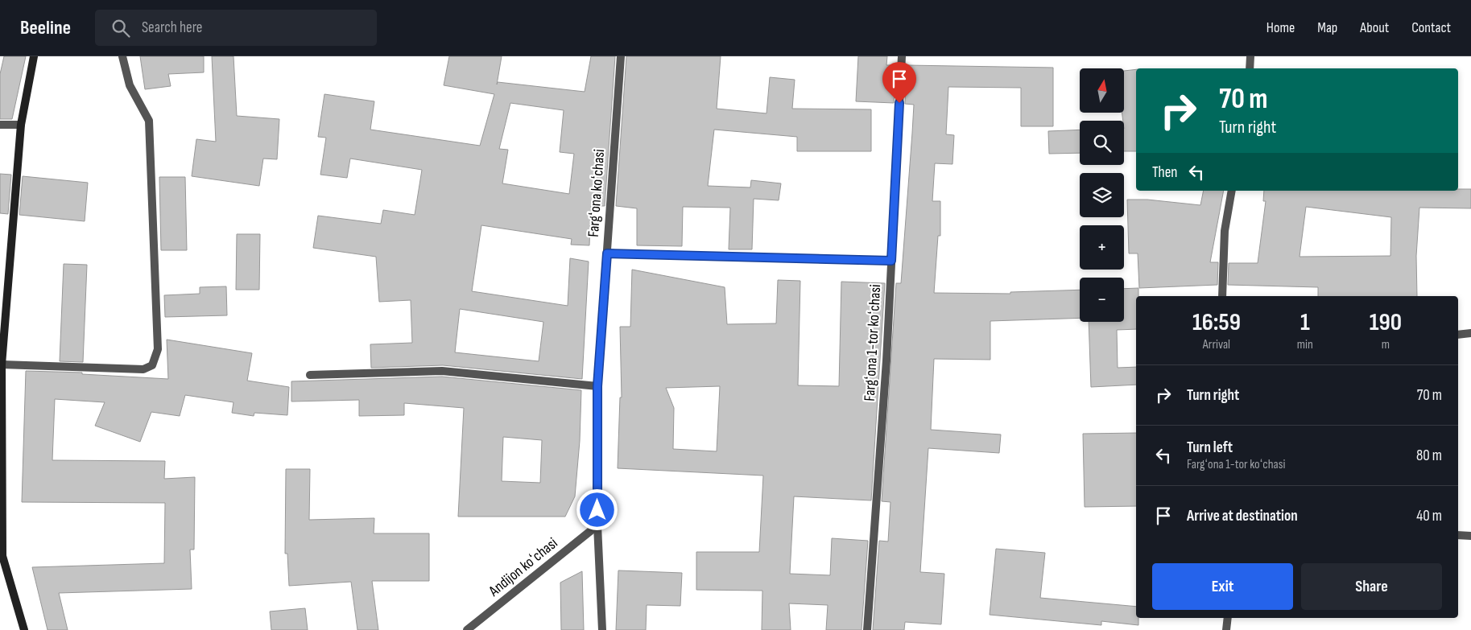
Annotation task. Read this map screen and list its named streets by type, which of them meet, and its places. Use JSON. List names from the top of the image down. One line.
{"streets":{"street":["Fargʻona koʻchasi","Fargʻona 1-tor koʻchasi","Andijon koʻchasi"]},"crossings":[["Fargʻona koʻchasi","Andijon koʻchasi"]],"north":"top","page":{"header":"Beeline","search":"Search here","nav":["Home","Map","About","Contact"],"map_buttons":["+","−"],"turn":["70 m","Turn right"],"then":"Then","eta":["16:59","Arrival","1","min","190","m"],"list":[{"name":"Turn right","value":"70 m"},{"name":"Turn left","note":"Fargʻona 1-tor koʻchasi","value":"80 m"},{"name":"Arrive at destination","value":"40 m"}],"buttons":["Exit","Share"]}}
